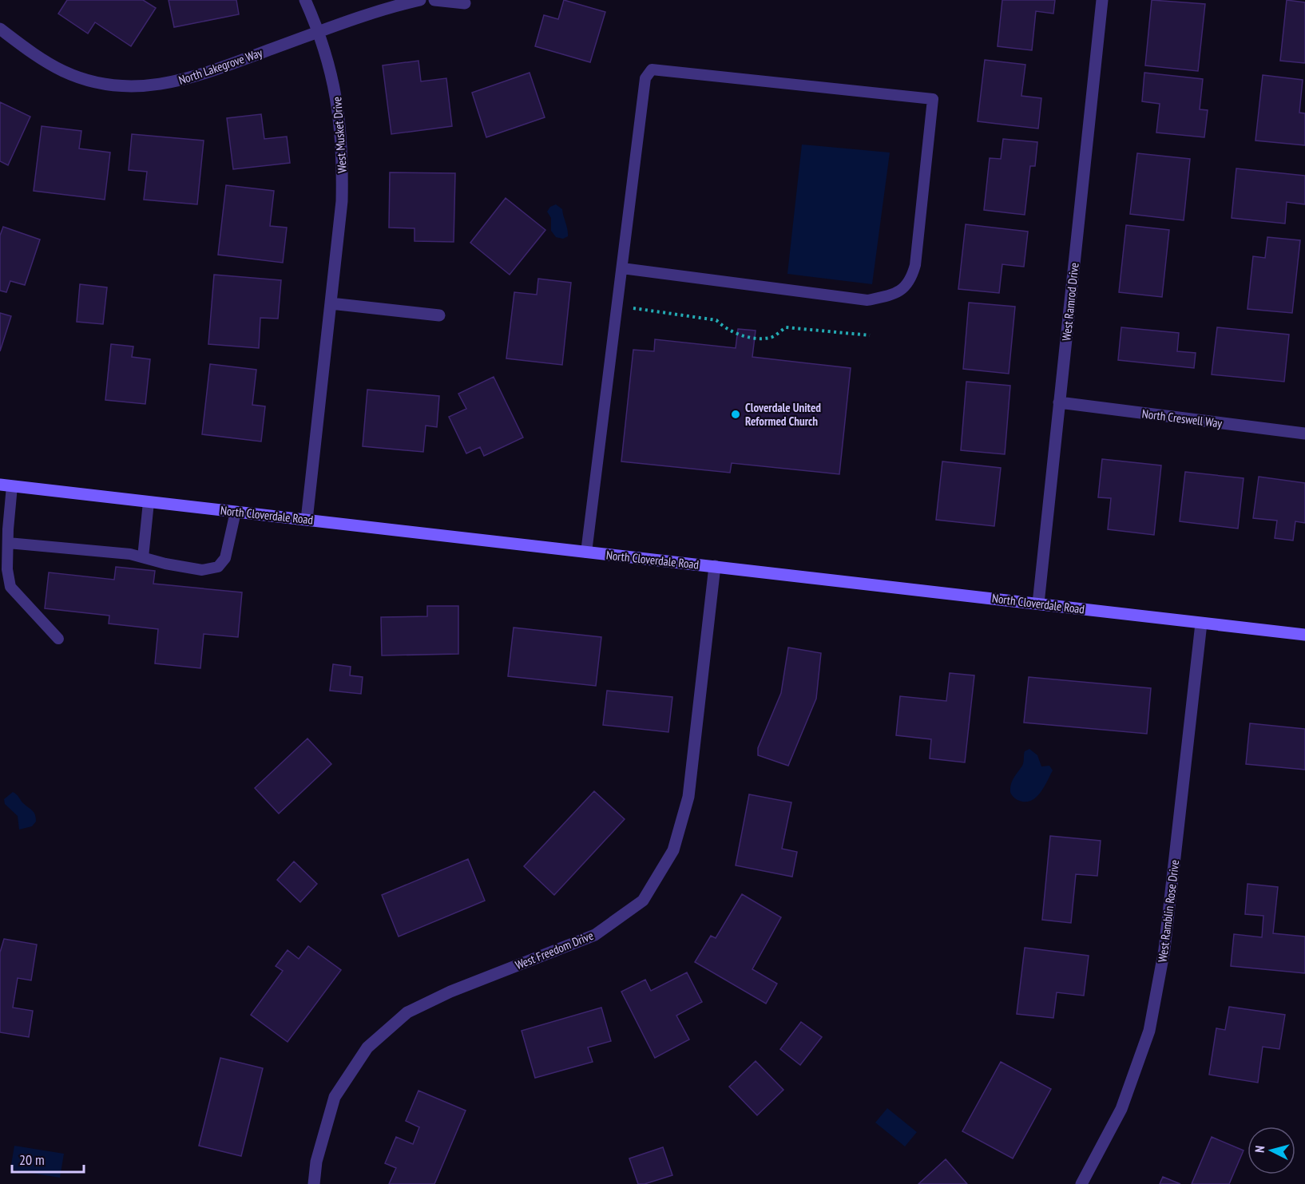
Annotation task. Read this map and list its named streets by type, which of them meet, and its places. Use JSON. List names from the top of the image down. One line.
{"streets":{"main road":["North Cloverdale Road"],"street":["North Lakegrove Way","West Musket Drive","West Ramrod Drive","North Creswell Way","West Ramblin Rose Drive","West Freedom Drive"]},"crossings":[["North Lakegrove Way","West Musket Drive"],["West Musket Drive","North Cloverdale Road"],["West Ramrod Drive","North Creswell Way"],["West Ramrod Drive","North Cloverdale Road"],["North Cloverdale Road","West Ramblin Rose Drive"],["North Cloverdale Road","West Freedom Drive"]],"places":["Cloverdale United Reformed Church"],"scale_bar":"20 m","north":"left"}
